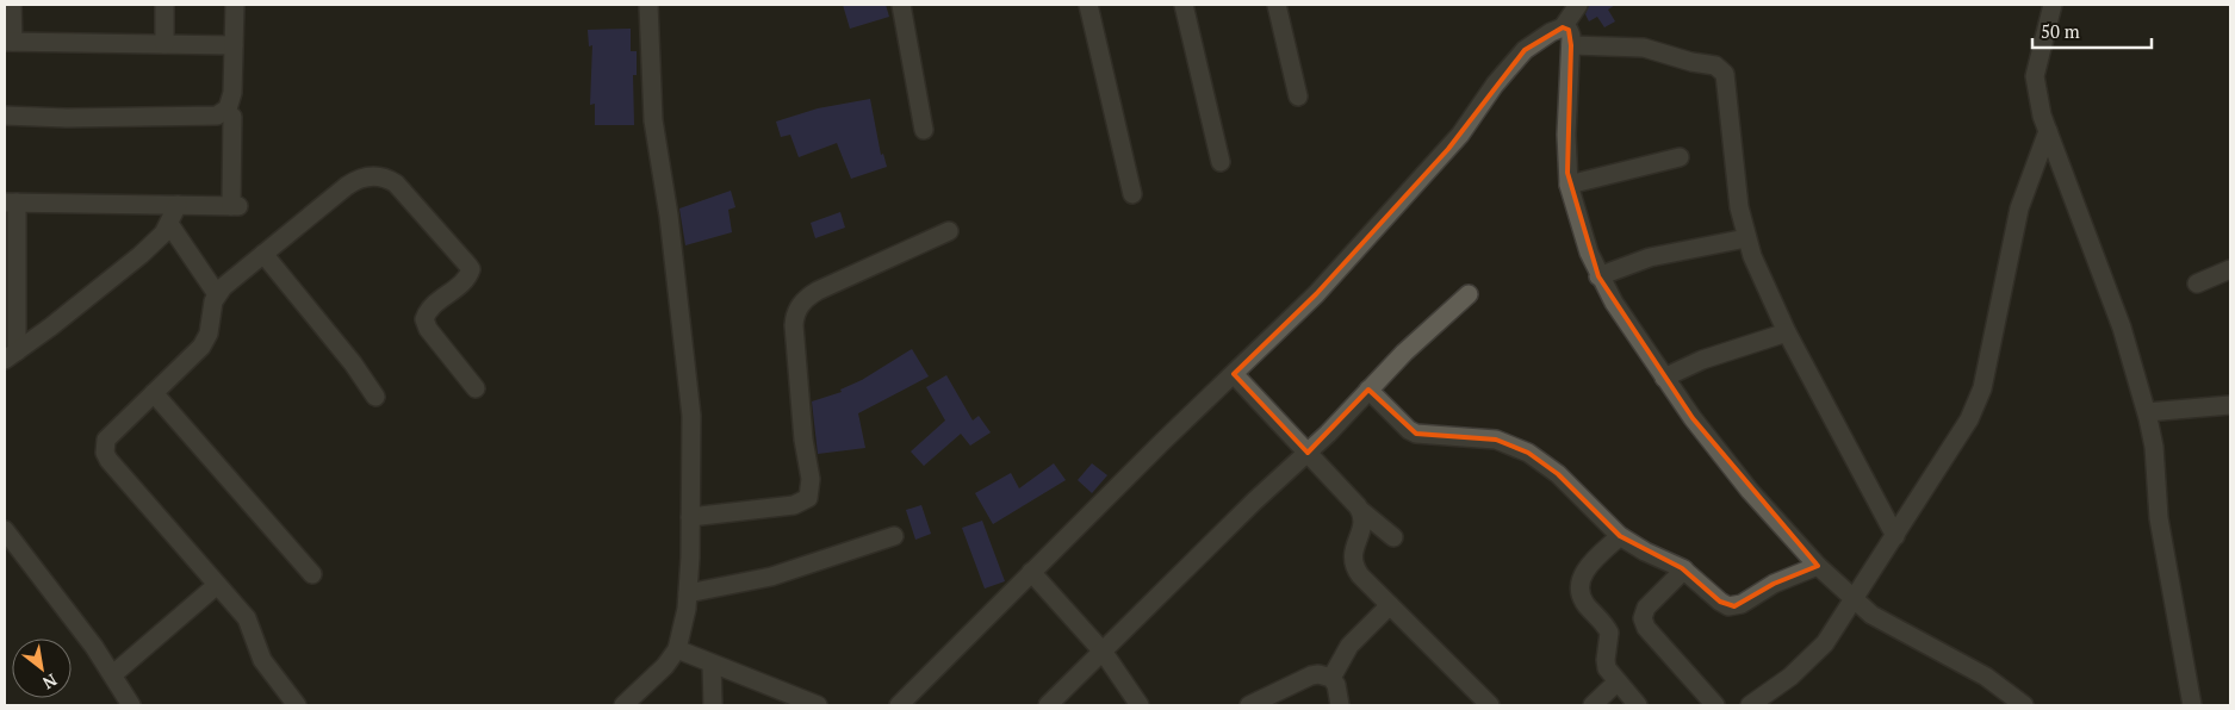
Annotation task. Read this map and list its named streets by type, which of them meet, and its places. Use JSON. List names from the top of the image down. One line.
{"scale_bar":"50 m","north":"bottom right"}
